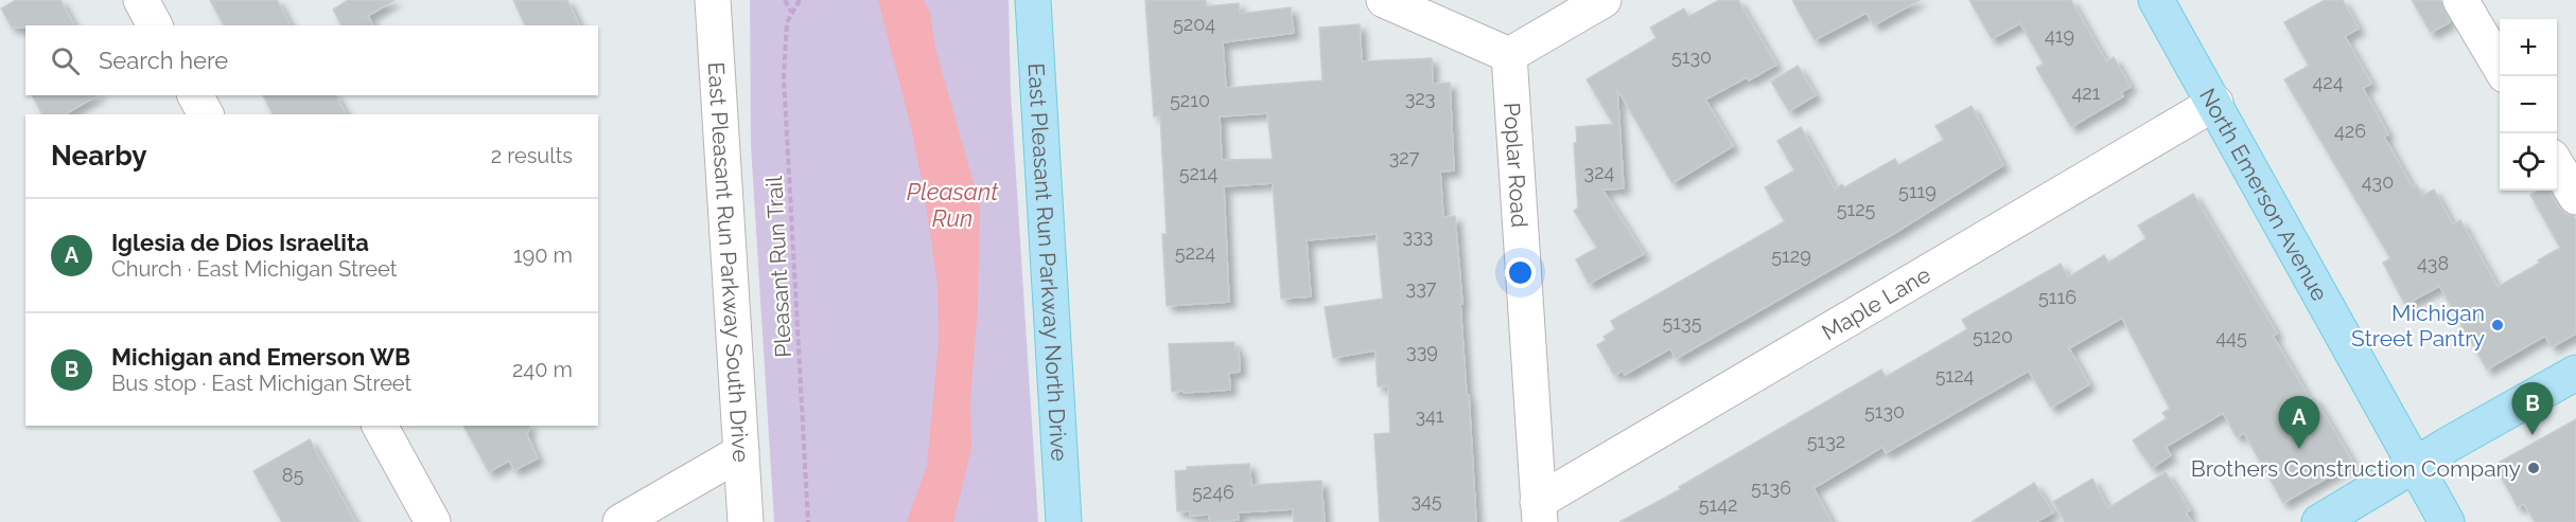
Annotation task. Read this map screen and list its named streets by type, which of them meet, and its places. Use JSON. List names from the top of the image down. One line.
{"streets":{"main road":["North Emerson Avenue","East Pleasant Run Parkway North Drive"],"street":["Poplar Road","East Pleasant Run Parkway South Drive","Maple Lane"],"path":["Pleasant Run Trail"]},"crossings":[["Poplar Road","Maple Lane"],["North Emerson Avenue","Maple Lane"]],"water":["Pleasant Run"],"places":["Michigan Street Pantry","Brothers Construction Company"],"house_numbers":["5204","419","5130","424","421","323","5210","426","327","324","5214","430","5119","5125","333","5224","5129","438","337","5116","5135","5120","445","339","5124","5130","341","5132","85","5136","5246","345","5142"],"page":{"map_buttons":["+","−"],"search":"Search here","heading":["Nearby","2 results"],"list":[{"mark":"A","name":"Iglesia de Dios Israelita","note":"Church · East Michigan Street","value":"190 m"},{"mark":"B","name":"Michigan and Emerson WB","note":"Bus stop · East Michigan Street","value":"240 m"}],"pins":["B","A"]}}
